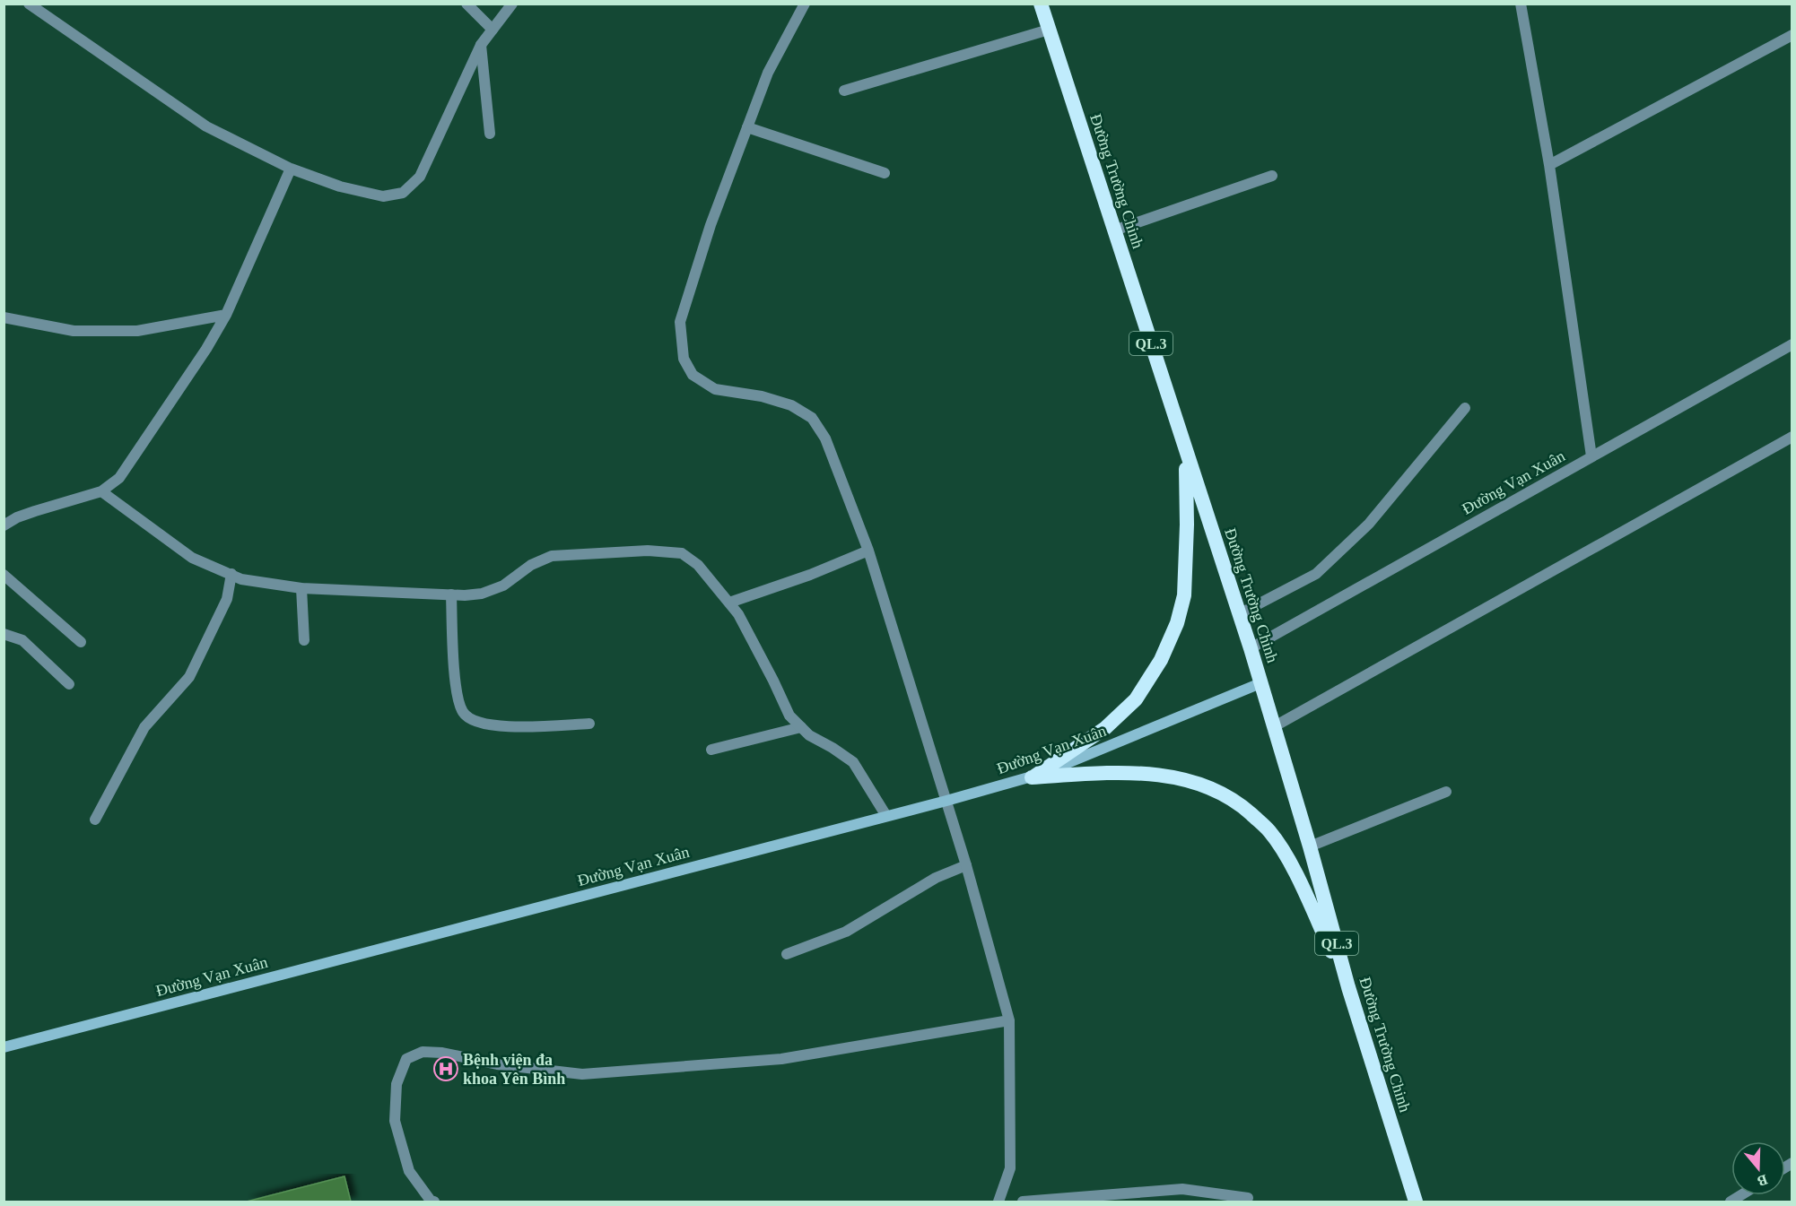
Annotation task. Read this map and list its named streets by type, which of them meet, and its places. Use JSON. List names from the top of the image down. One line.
{"streets":{"highway":["Đường Trường Chinh","QL.3"],"main road":["Đường Vạn Xuân"]},"crossings":[["Đường Trường Chinh","Đường Vạn Xuân"]],"places":{"hospital":["Bệnh viện đa khoa Yên Bình"]},"north":"bottom"}
